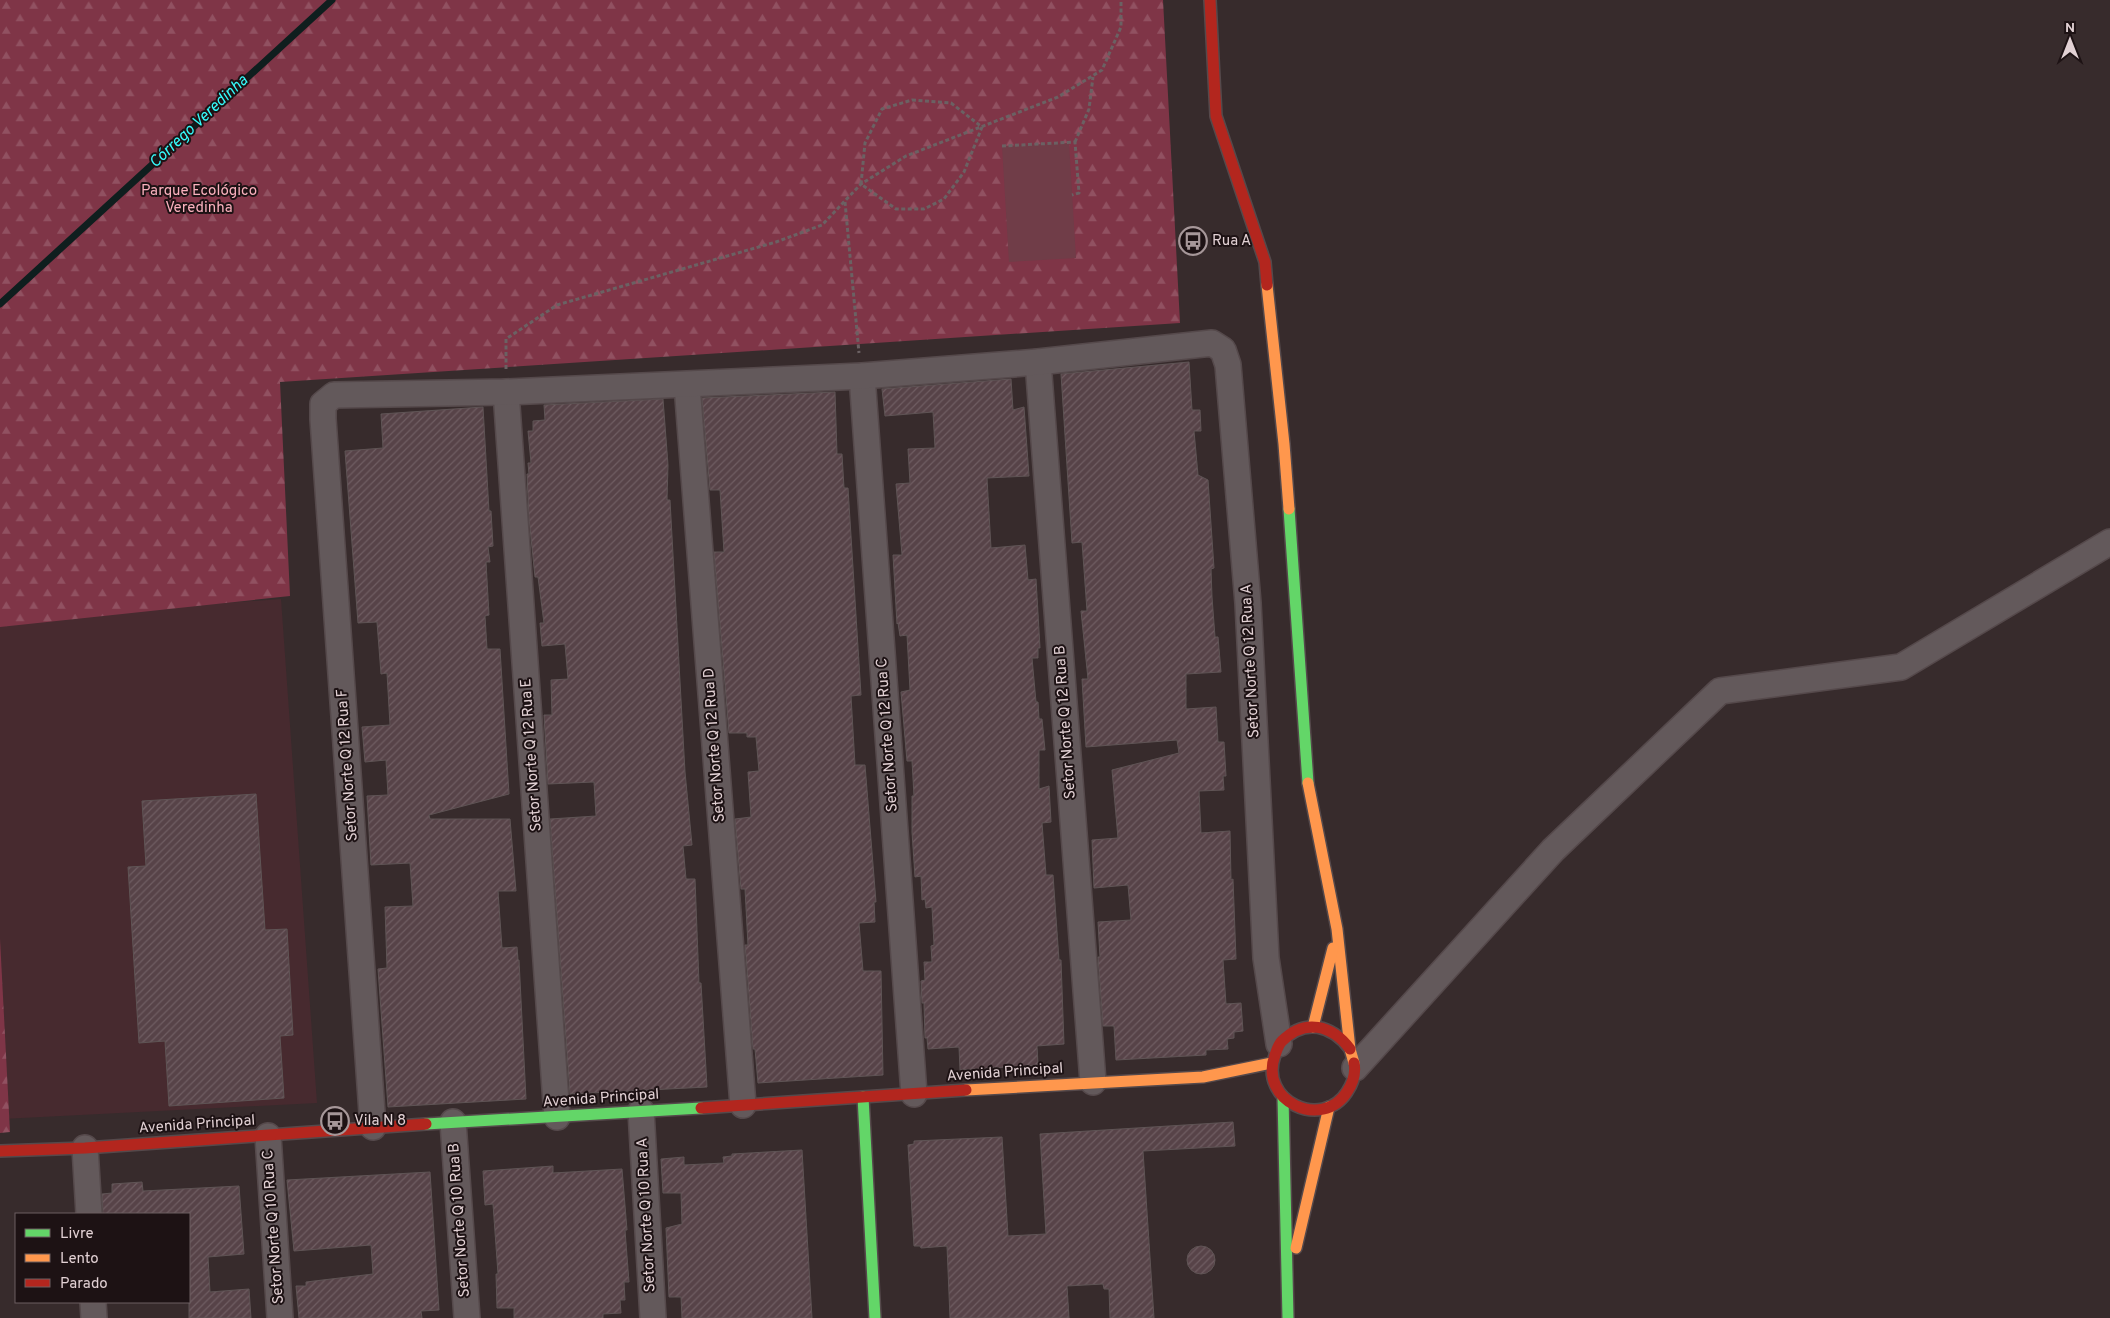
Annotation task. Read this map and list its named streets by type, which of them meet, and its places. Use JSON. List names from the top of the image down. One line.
{"streets":{"street":["Setor Norte Q 12 Rua A","Setor Norte Q 12 Rua B","Setor Norte Q 12 Rua C","Setor Norte Q 12 Rua D","Setor Norte Q 12 Rua E","Setor Norte Q 12 Rua F","Avenida Principal","Setor Norte Q 10 Rua A","Setor Norte Q 10 Rua B","Setor Norte Q 10 Rua C"]},"crossings":[["Setor Norte Q 12 Rua A","Setor Norte Q 12 Rua B"],["Setor Norte Q 12 Rua A","Avenida Principal"],["Setor Norte Q 12 Rua B","Avenida Principal"],["Setor Norte Q 12 Rua C","Avenida Principal"],["Setor Norte Q 12 Rua D","Avenida Principal"],["Setor Norte Q 12 Rua E","Setor Norte Q 12 Rua F"],["Setor Norte Q 12 Rua E","Avenida Principal"],["Setor Norte Q 12 Rua F","Avenida Principal"],["Avenida Principal","Setor Norte Q 10 Rua A"],["Avenida Principal","Setor Norte Q 10 Rua B"],["Avenida Principal","Setor Norte Q 10 Rua C"]],"water":["Córrego Veredinha"],"parks":["Parque Ecológico Veredinha"],"places":{"bus stop":["Rua A","Vila N 8"]},"legend":["Livre","Lento","Parado"],"north":"top"}
